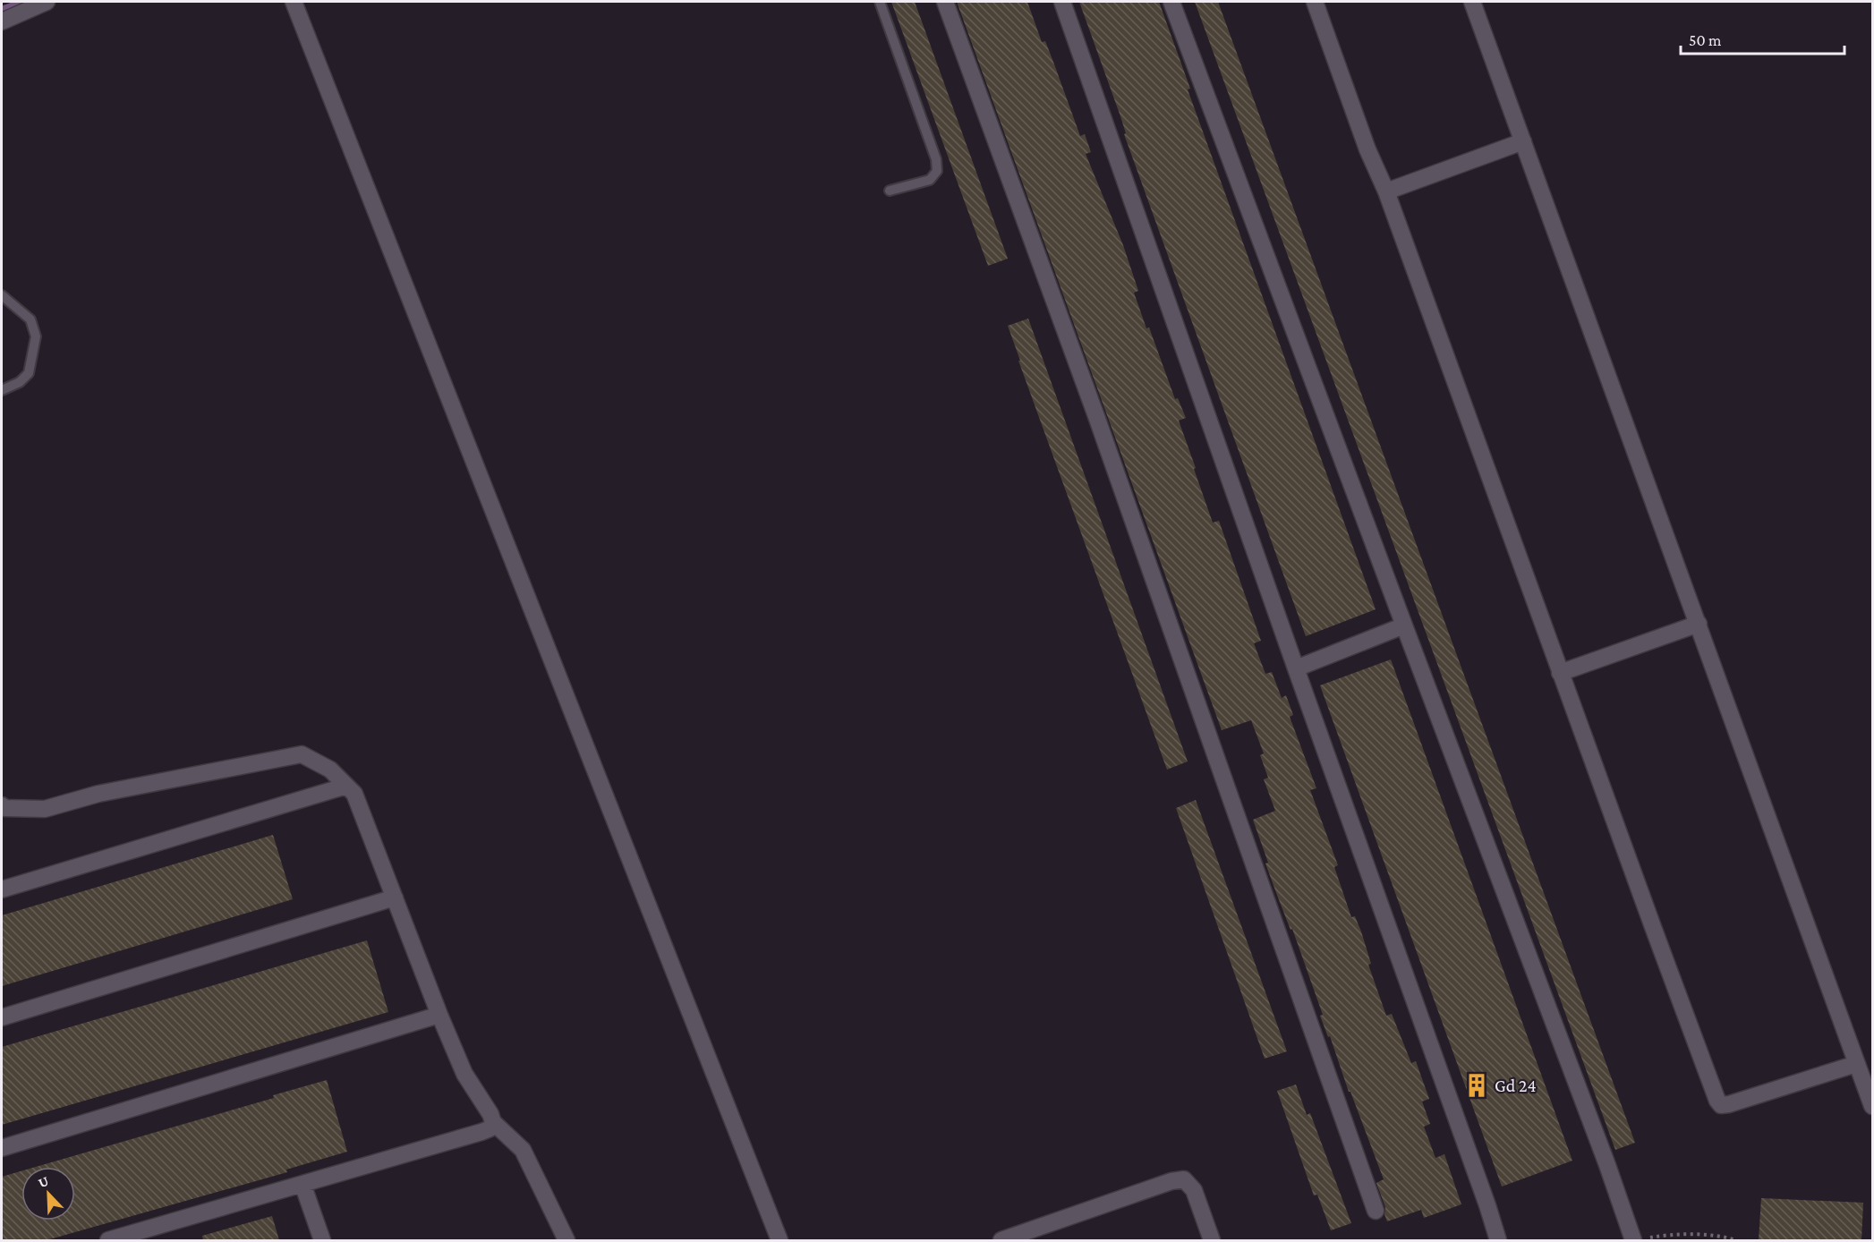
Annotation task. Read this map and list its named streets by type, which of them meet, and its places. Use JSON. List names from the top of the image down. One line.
{"places":{"building":["Gd 24"]},"scale_bar":"50 m","north":"top left"}
